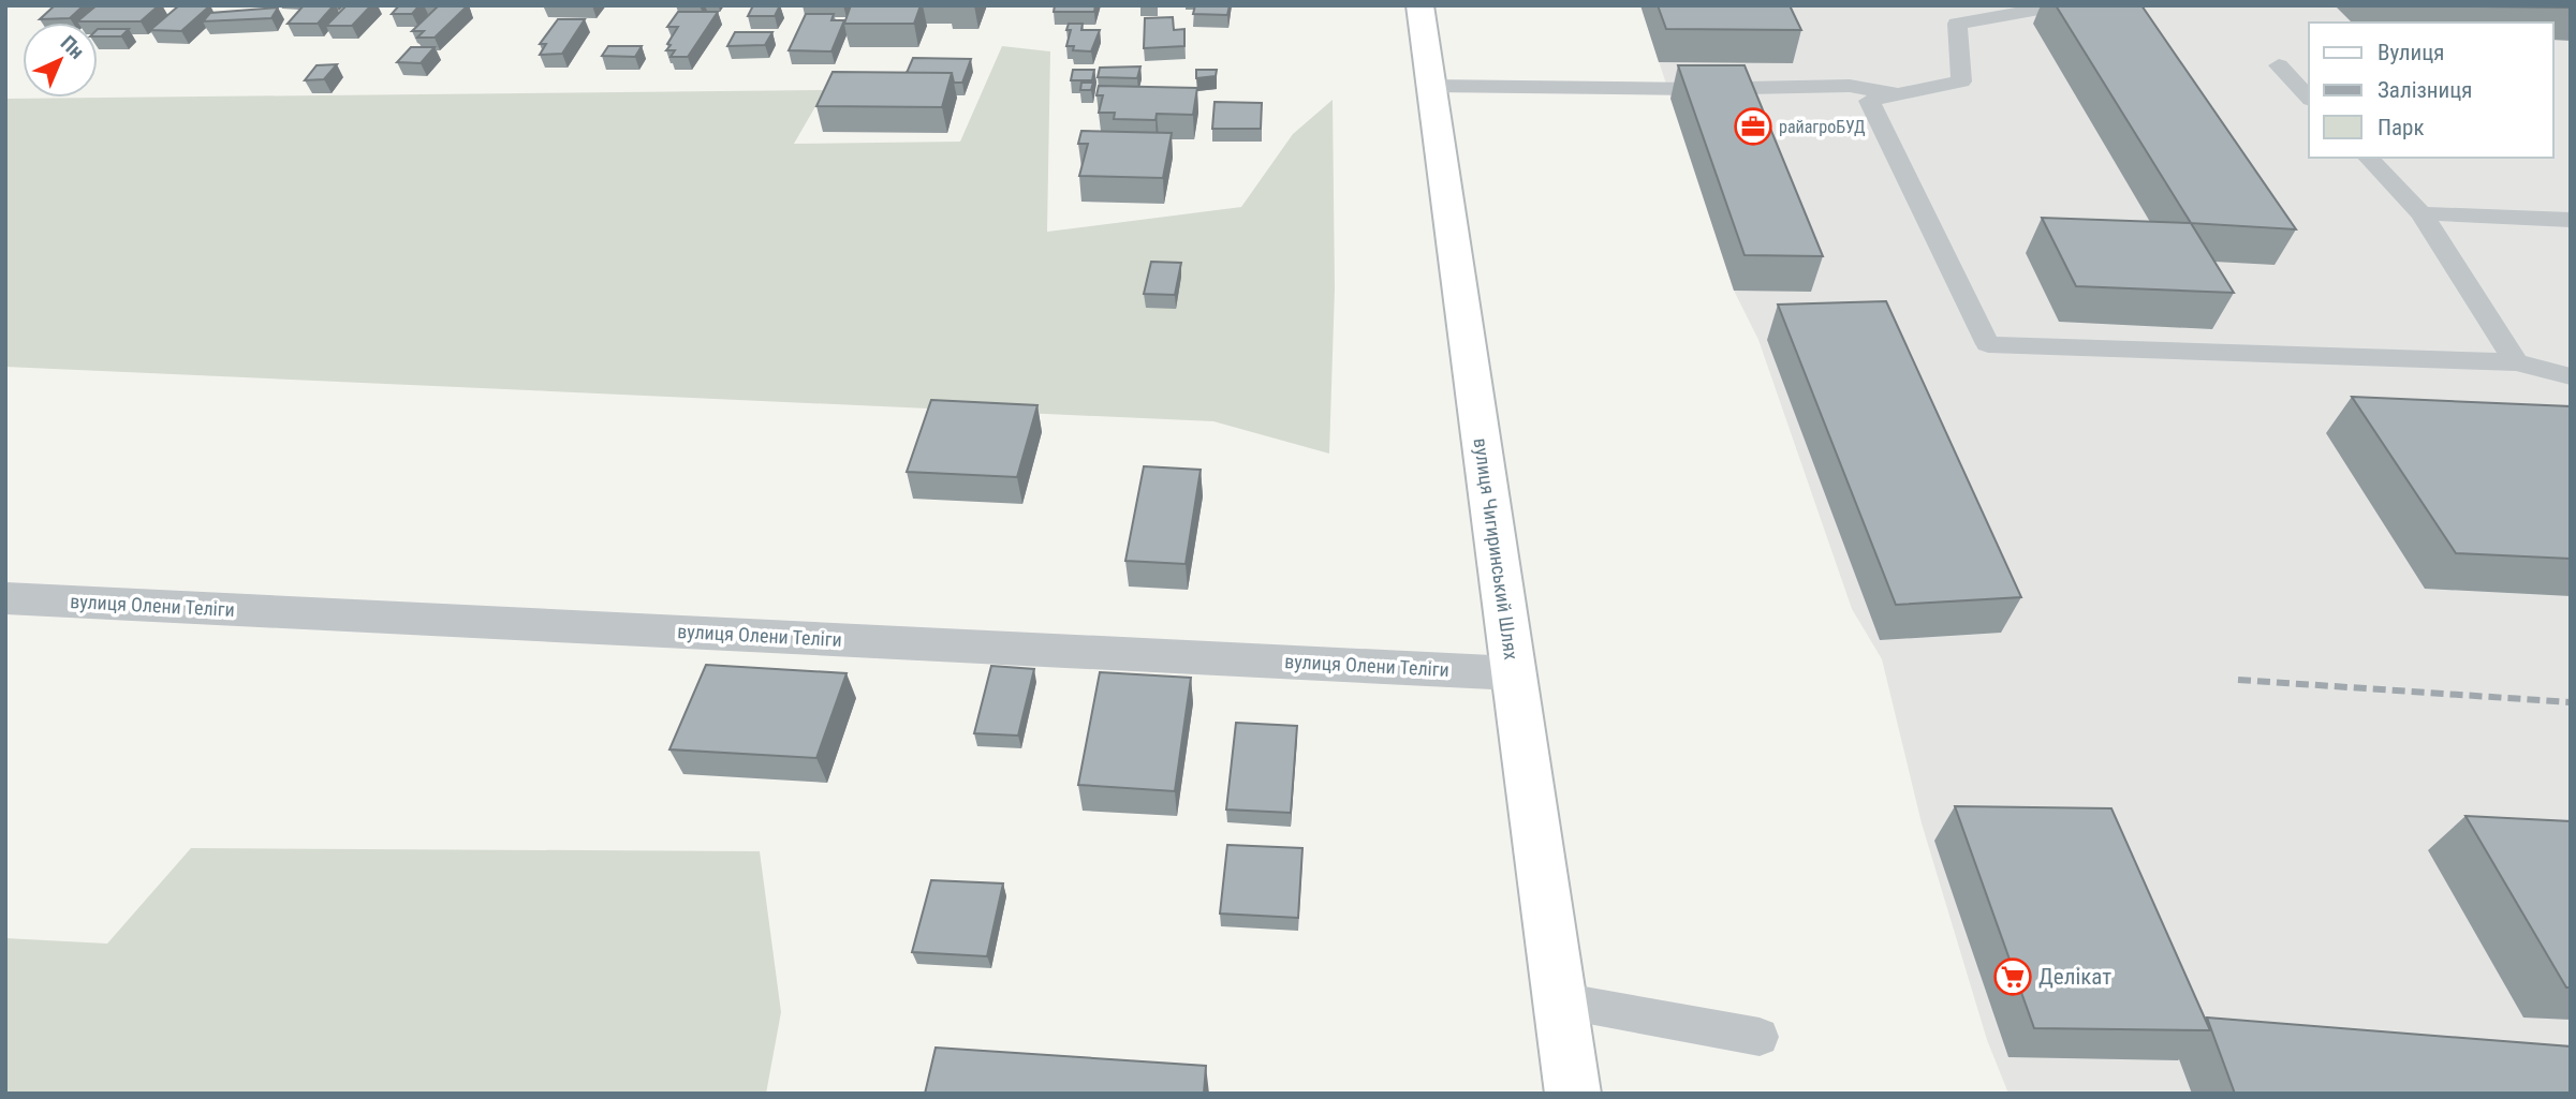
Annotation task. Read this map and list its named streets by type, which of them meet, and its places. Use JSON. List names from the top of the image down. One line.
{"streets":{"main road":["вулиця Чигиринський Шлях"],"street":["вулиця Олени Теліги"]},"crossings":[["вулиця Чигиринський Шлях","вулиця Олени Теліги"]],"places":{"office":["райагроБУД"],"supermarket":["Делікат"]},"legend":["Вулиця","Залізниця","Парк"],"north":"top right"}
